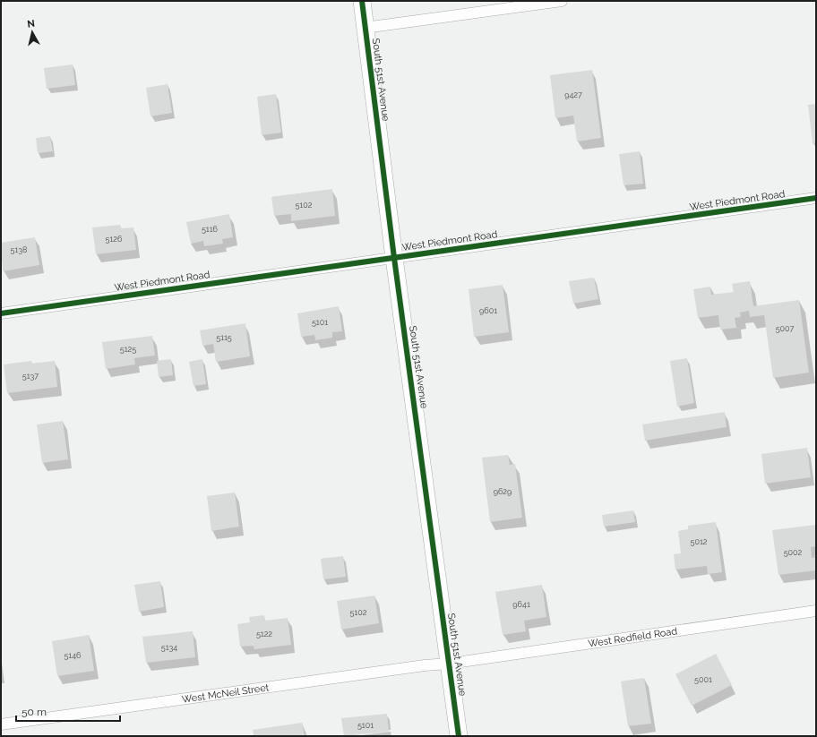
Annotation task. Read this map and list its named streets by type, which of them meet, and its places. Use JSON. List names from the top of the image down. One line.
{"streets":{"main road":["South 51st Avenue"],"street":["West Piedmont Road","West Redfield Road","West McNeil Street"]},"crossings":[["South 51st Avenue","West Piedmont Road"],["South 51st Avenue","West Redfield Road"],["South 51st Avenue","West McNeil Street"],["West Redfield Road","West McNeil Street"]],"house_numbers":["9427","5102","5116","5126","5138","9601","5101","5007","5115","5125","5137","9629","5012","5002","9641","5102","5122","5134","5146","5001","5101"],"scale_bar":"50 m","north":"top"}
